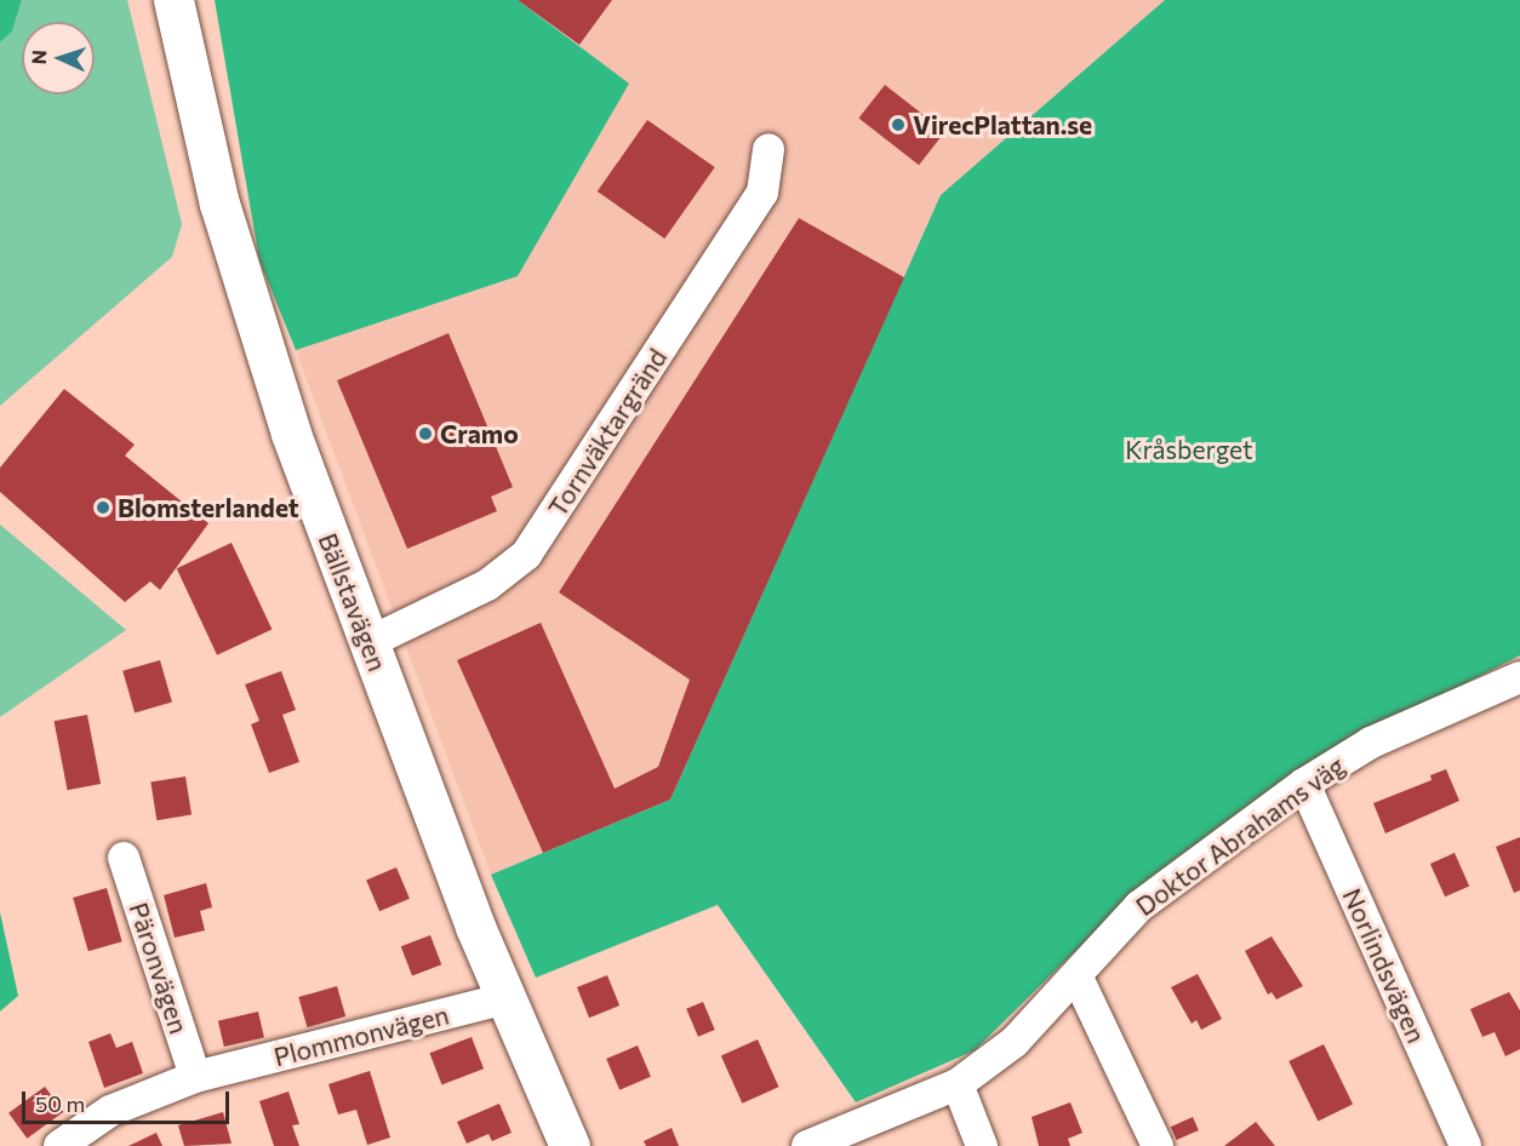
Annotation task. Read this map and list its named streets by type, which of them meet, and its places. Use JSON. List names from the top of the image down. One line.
{"streets":{"street":["Tornväktargränd","Bällstavägen","Doktor Abrahams väg","Norlindsvägen","Päronvägen","Plommonvägen"]},"crossings":[["Tornväktargränd","Bällstavägen"],["Bällstavägen","Plommonvägen"],["Doktor Abrahams väg","Norlindsvägen"],["Päronvägen","Plommonvägen"]],"parks":["Kråsberget"],"places":["VirecPlattan.se","Cramo","Blomsterlandet"],"scale_bar":"50 m","north":"left"}
